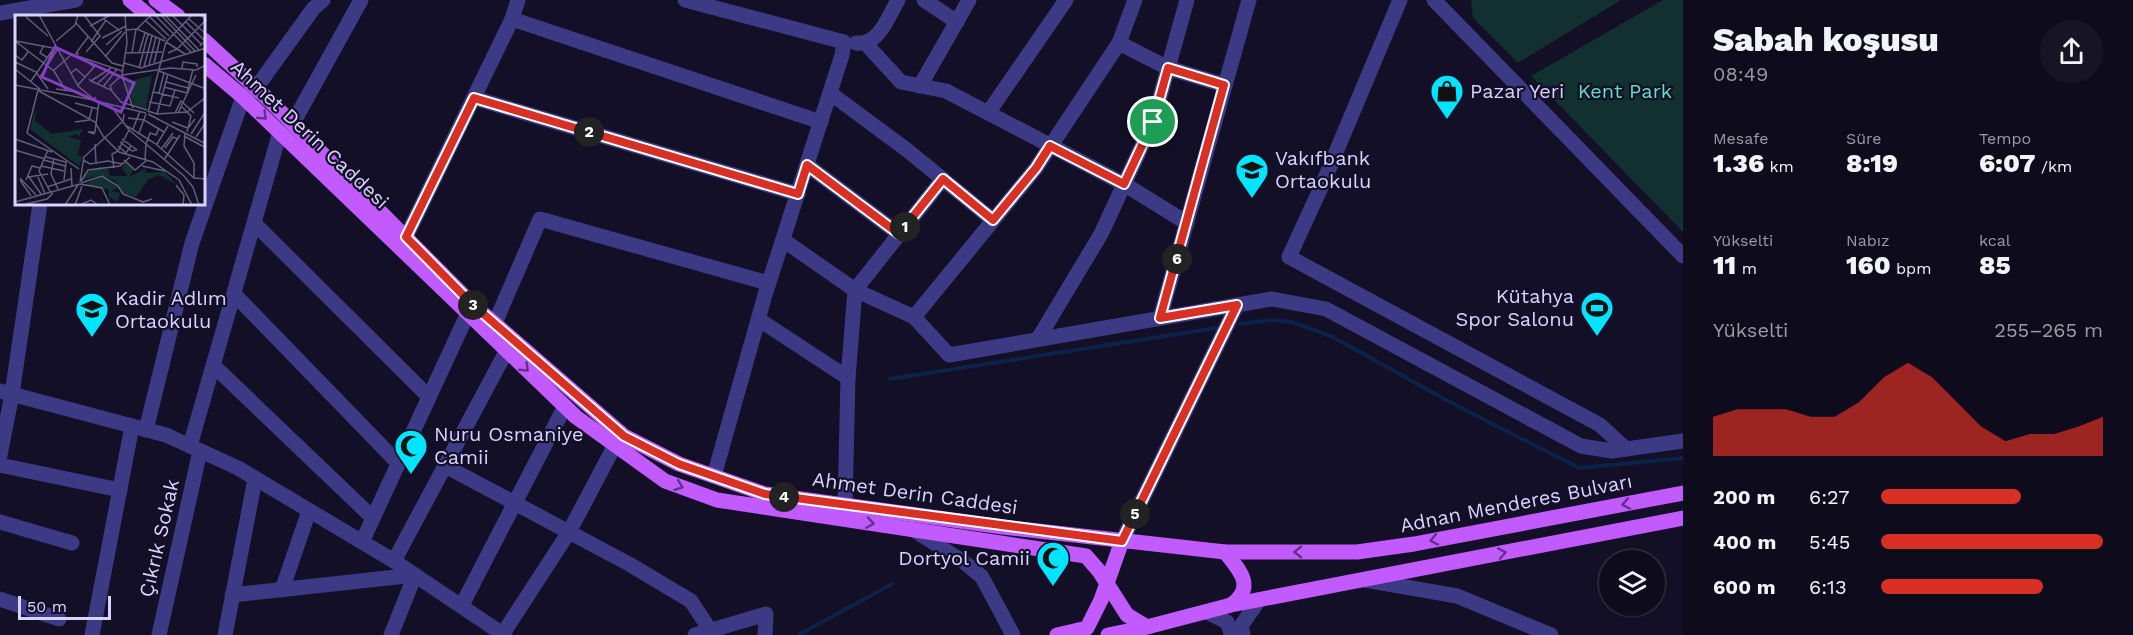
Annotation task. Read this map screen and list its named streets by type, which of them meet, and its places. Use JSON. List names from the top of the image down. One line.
{"streets":{"main road":["Ahmet Derin Caddesi","Adnan Menderes Bulvarı"],"street":["Çıkrık Sokak"]},"crossings":[["Ahmet Derin Caddesi","Adnan Menderes Bulvarı"],["Ahmet Derin Caddesi","Çıkrık Sokak"]],"parks":["Kent Park"],"places":{"shop":["Pazar Yeri"],"school or university":["Vakıfbank Ortaokulu","Kadir Adlım Ortaokulu"],"sports":["Kütahya Spor Salonu"],"mosque":["Nuru Osmaniye Camii","Dortyol Camii"]},"scale_bar":"50 m","page":{"heading":["Sabah koşusu","08:49"],"stats":[["Mesafe","1.36 km"],["Süre","8:19"],["Tempo","6:07 /km"],["Yükselti","11 m"],["Nabız","160 bpm"],["kcal","85"]],"pins":["2","1","6","3","4","5"],"chart":["Yükselti","255–265 m"],"list":[{"name":"200 m","note":"6:27"},{"name":"400 m","note":"5:45"},{"name":"600 m","note":"6:13"}],"scale":"50 m"}}
